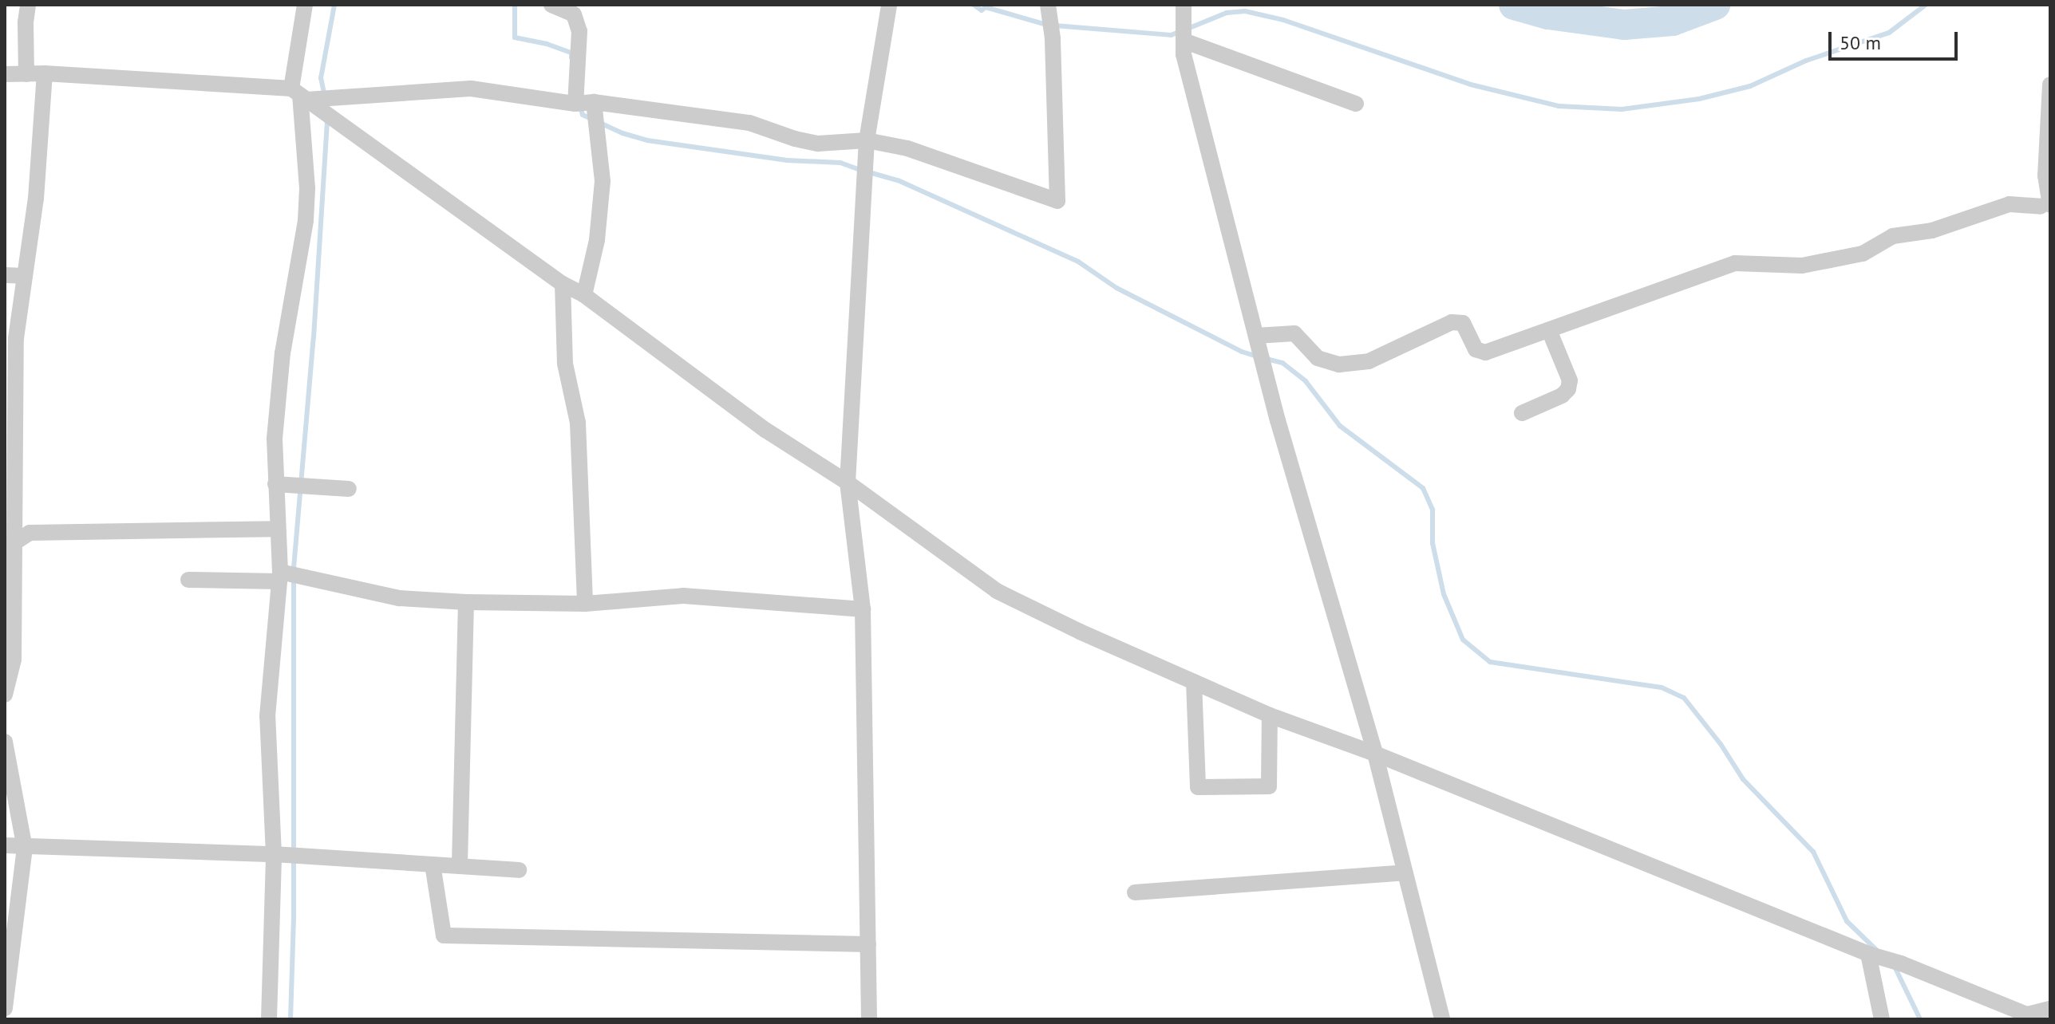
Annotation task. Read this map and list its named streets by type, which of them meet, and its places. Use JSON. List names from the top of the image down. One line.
{"scale_bar":"50 m"}
